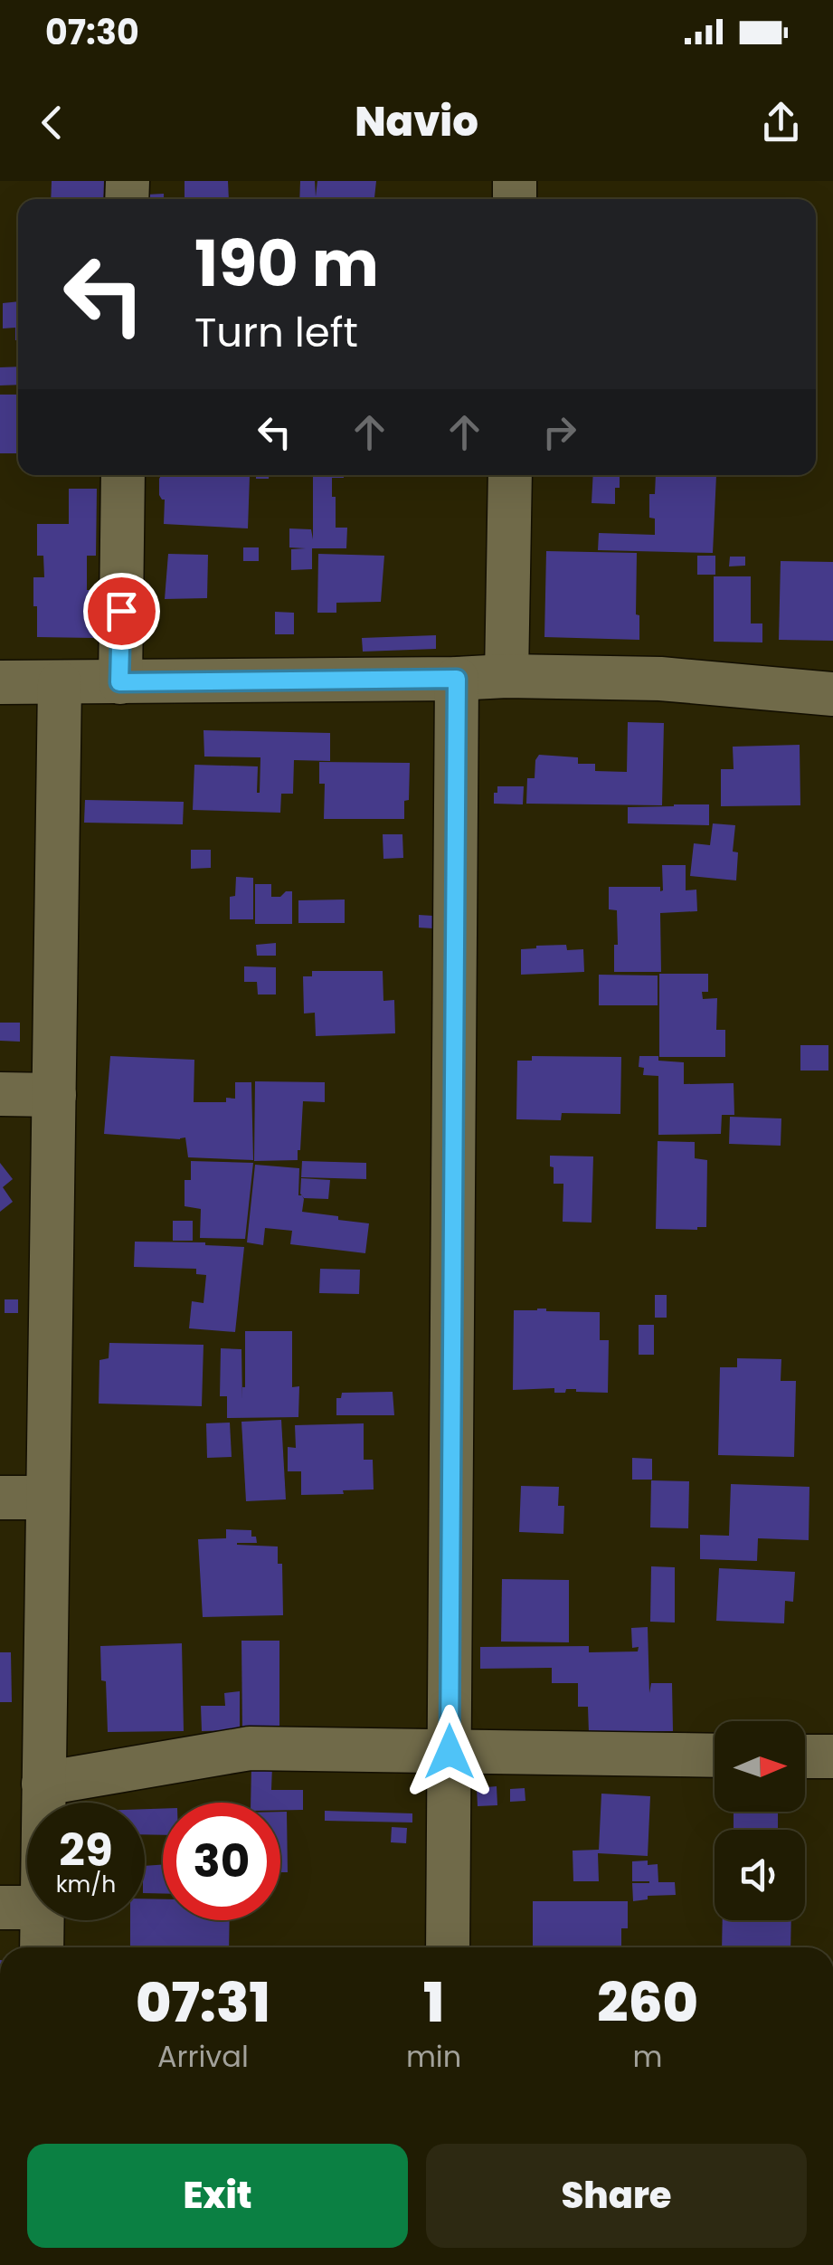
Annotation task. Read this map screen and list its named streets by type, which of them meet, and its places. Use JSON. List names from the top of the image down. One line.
{"north":"right","page":{"status":"07:30","header":"Navio","turn":["190 m","Turn left"],"speed":"29 km/h","limit":"30","eta":["07:31","Arrival","1","min","260","m"],"buttons":["Exit","Share"]}}
